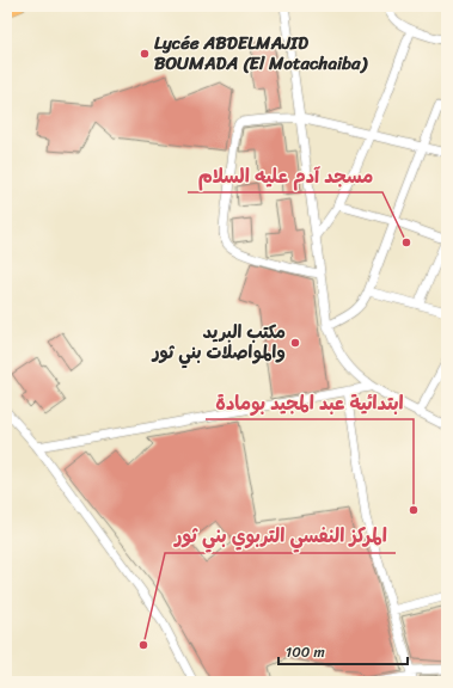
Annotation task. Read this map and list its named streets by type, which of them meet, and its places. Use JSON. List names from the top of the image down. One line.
{"places":["Lycée ABDELMAJID BOUMADA (El Motachaiba)","مسجد آدم عليه السلام","مكتب البريد والمواصلات بني ثور","ابتدائية عبد المجيد بومادة","المركز النفسي التربوي بني ثور"],"scale_bar":"100 m"}
